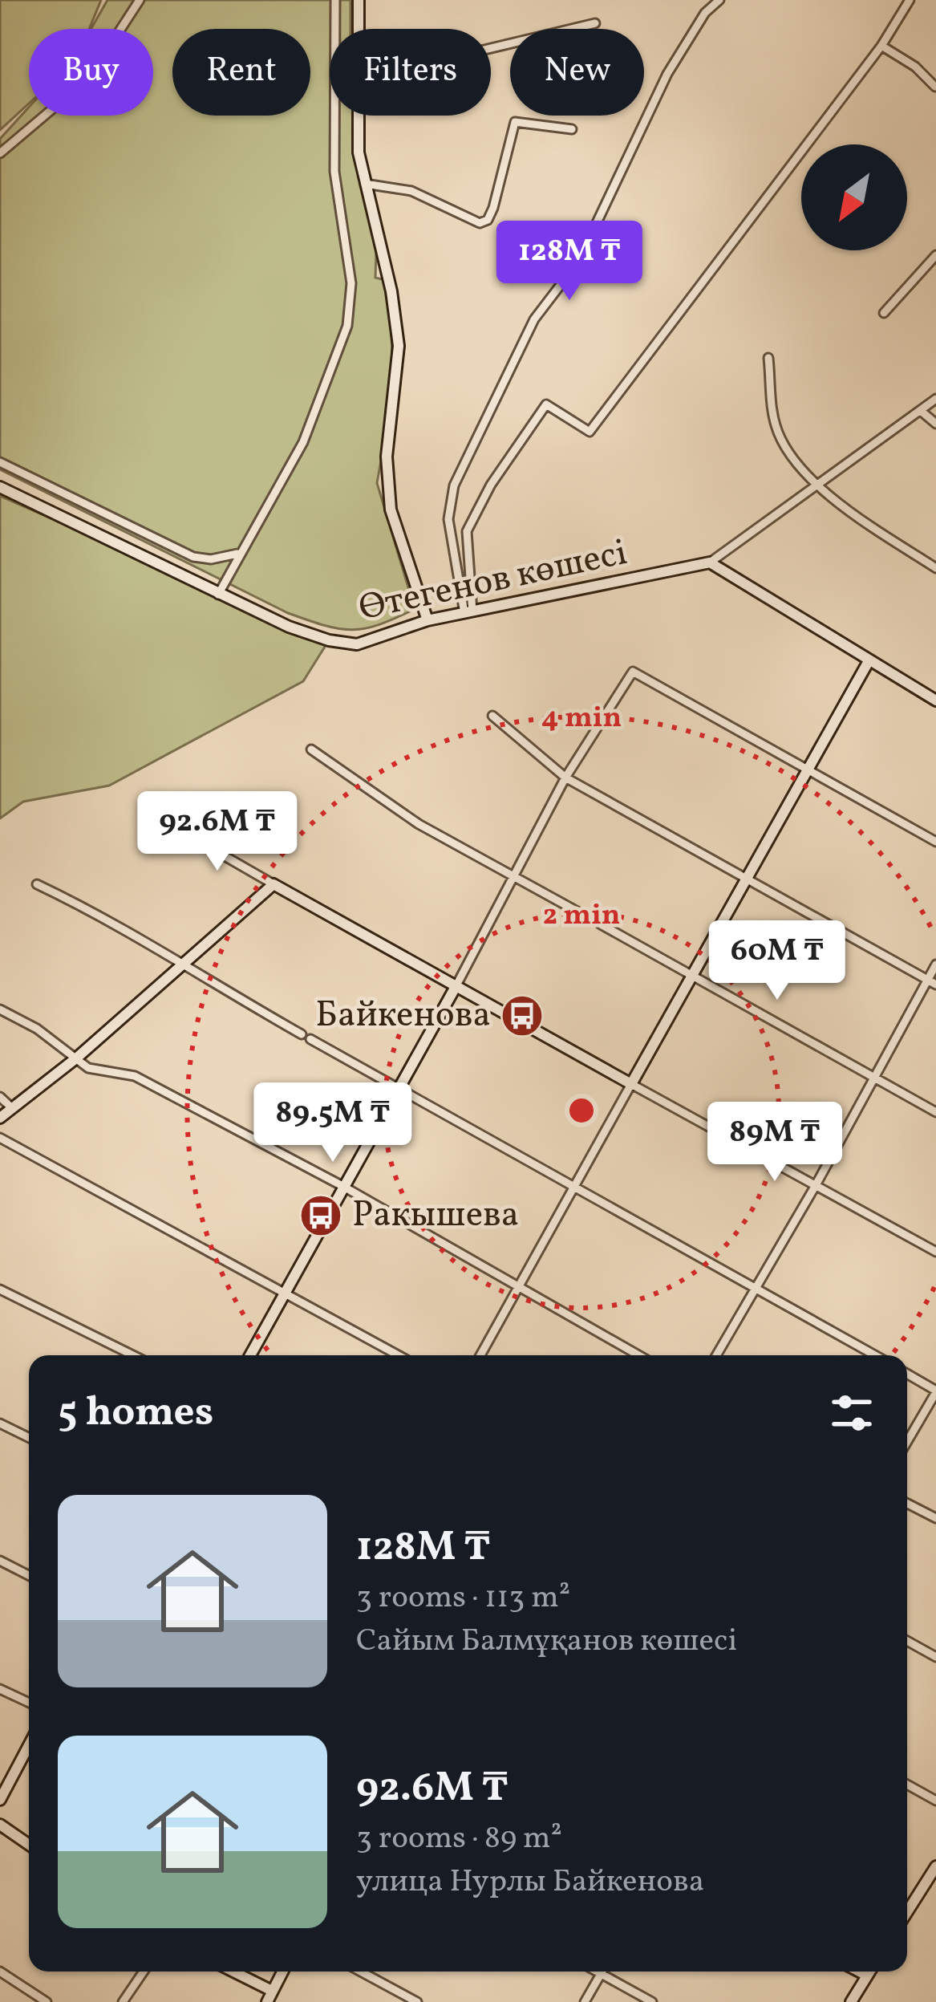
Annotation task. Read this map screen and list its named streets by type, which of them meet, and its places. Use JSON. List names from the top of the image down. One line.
{"streets":{"street":["Өтегенов көшесі"]},"places":{"bus stop":["Байкенова","Ракышева"]},"north":"bottom left","page":{"chip":["Buy","Rent","Filters","New"],"price":["128M ₸","92.6M ₸","60M ₸","89.5M ₸","89M ₸"],"heading":"5 homes","list":[{"name":"128M ₸","note":"3 rooms · 113 m² · Сайым Балмұқанов көшесі"},{"name":"92.6M ₸","note":"3 rooms · 89 m² · улица Нурлы Байкенова"}]},"rings":["4 min","2 min"]}
